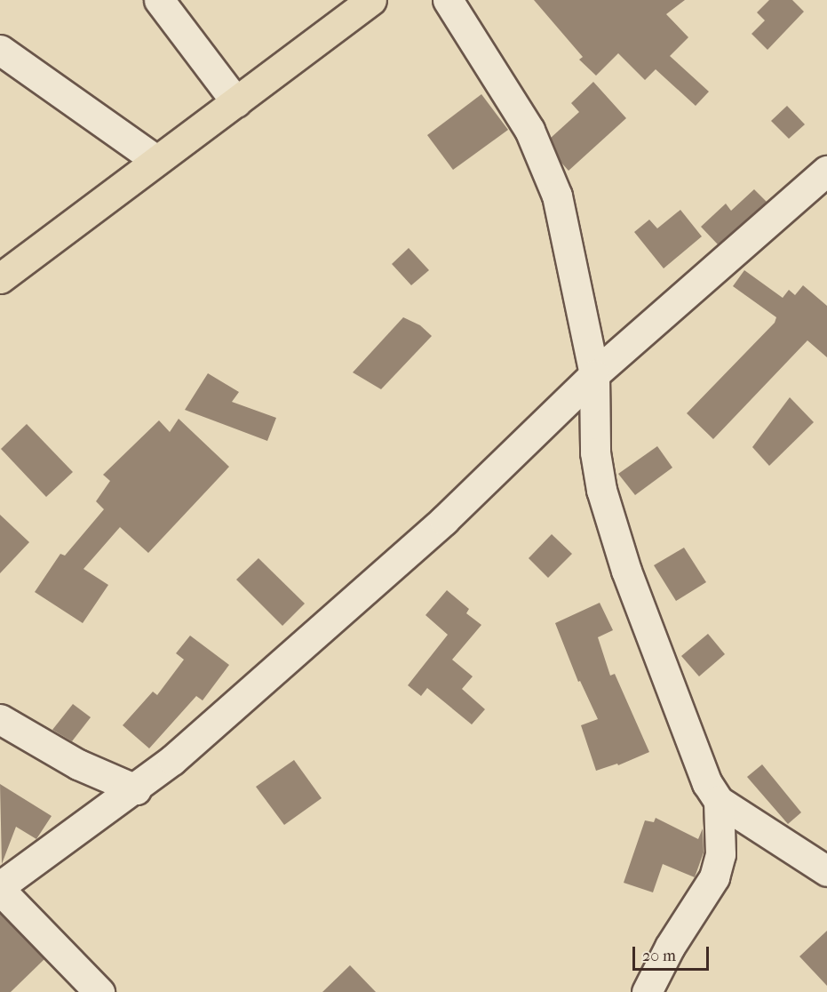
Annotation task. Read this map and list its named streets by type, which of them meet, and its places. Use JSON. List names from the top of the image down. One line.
{"scale_bar":"20 m"}
